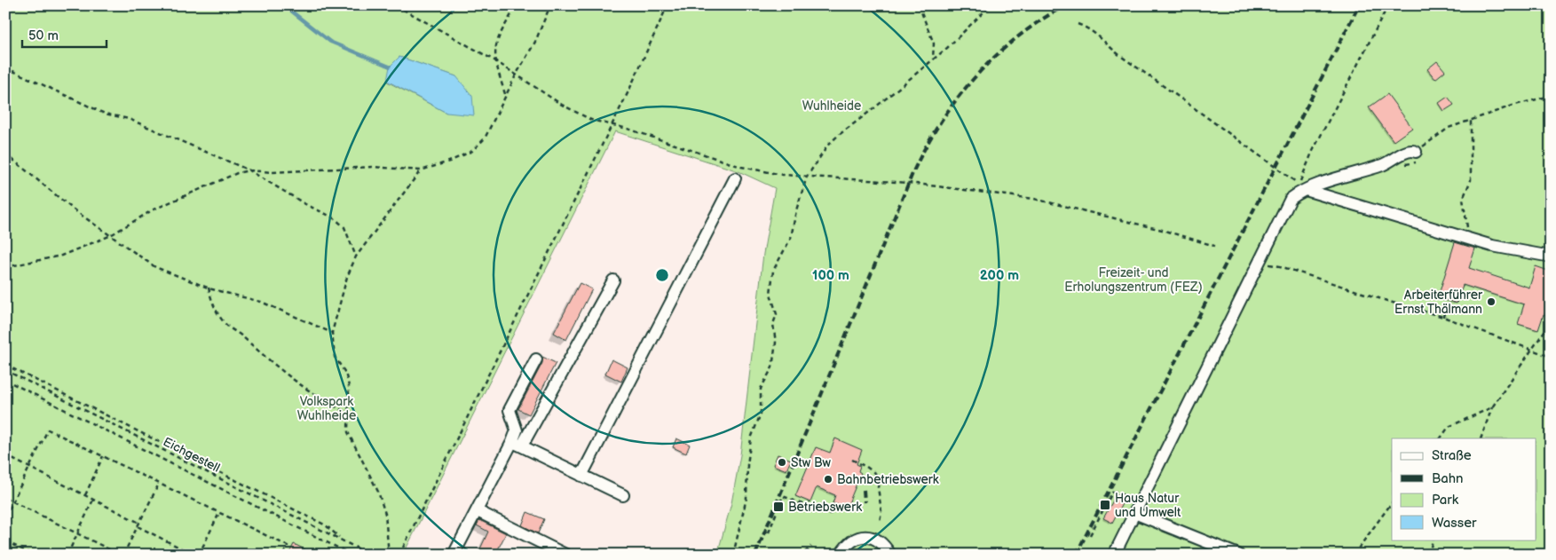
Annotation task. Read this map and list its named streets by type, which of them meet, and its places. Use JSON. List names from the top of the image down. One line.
{"streets":{"path":["Eichgestell"]},"parks":["Wuhlheide","Freizeit- und Erholungszentrum (FEZ)","Volkspark Wuhlheide"],"places":{"other":["Arbeiterführer Ernst Thälmann","Stw Bw","Bahnbetriebswerk"],"transit":["Haus Natur und Umwelt","Betriebswerk"]},"legend":["Straße","Bahn","Park","Wasser"],"scale_bar":"50 m","rings":["100 m","200 m"]}
